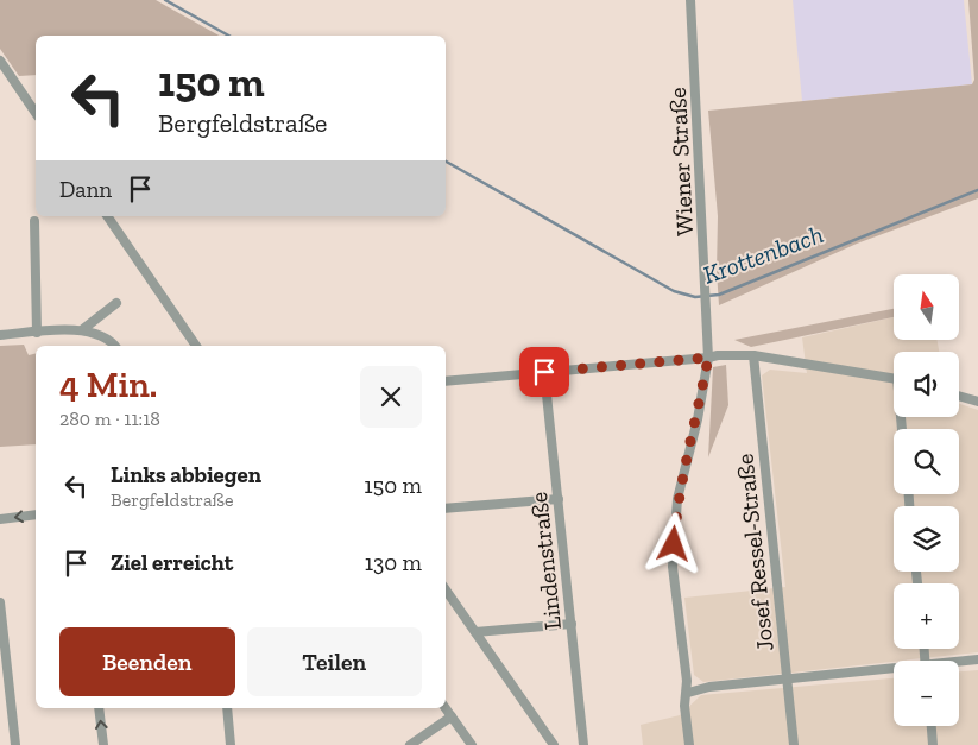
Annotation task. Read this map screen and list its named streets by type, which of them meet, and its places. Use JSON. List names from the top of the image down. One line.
{"streets":{"street":["Wiener Straße","Josef Ressel-Straße","Lindenstraße"]},"water":["Krottenbach"],"north":"top","page":{"turn":["150 m","Bergfeldstraße"],"then":"Dann","map_buttons":["+","−"],"heading":["4 Min.","280 m · 11:18"],"list":[{"name":"Links abbiegen","note":"Bergfeldstraße","value":"150 m"},{"name":"Ziel erreicht","value":"130 m"}],"buttons":["Beenden","Teilen"]}}
